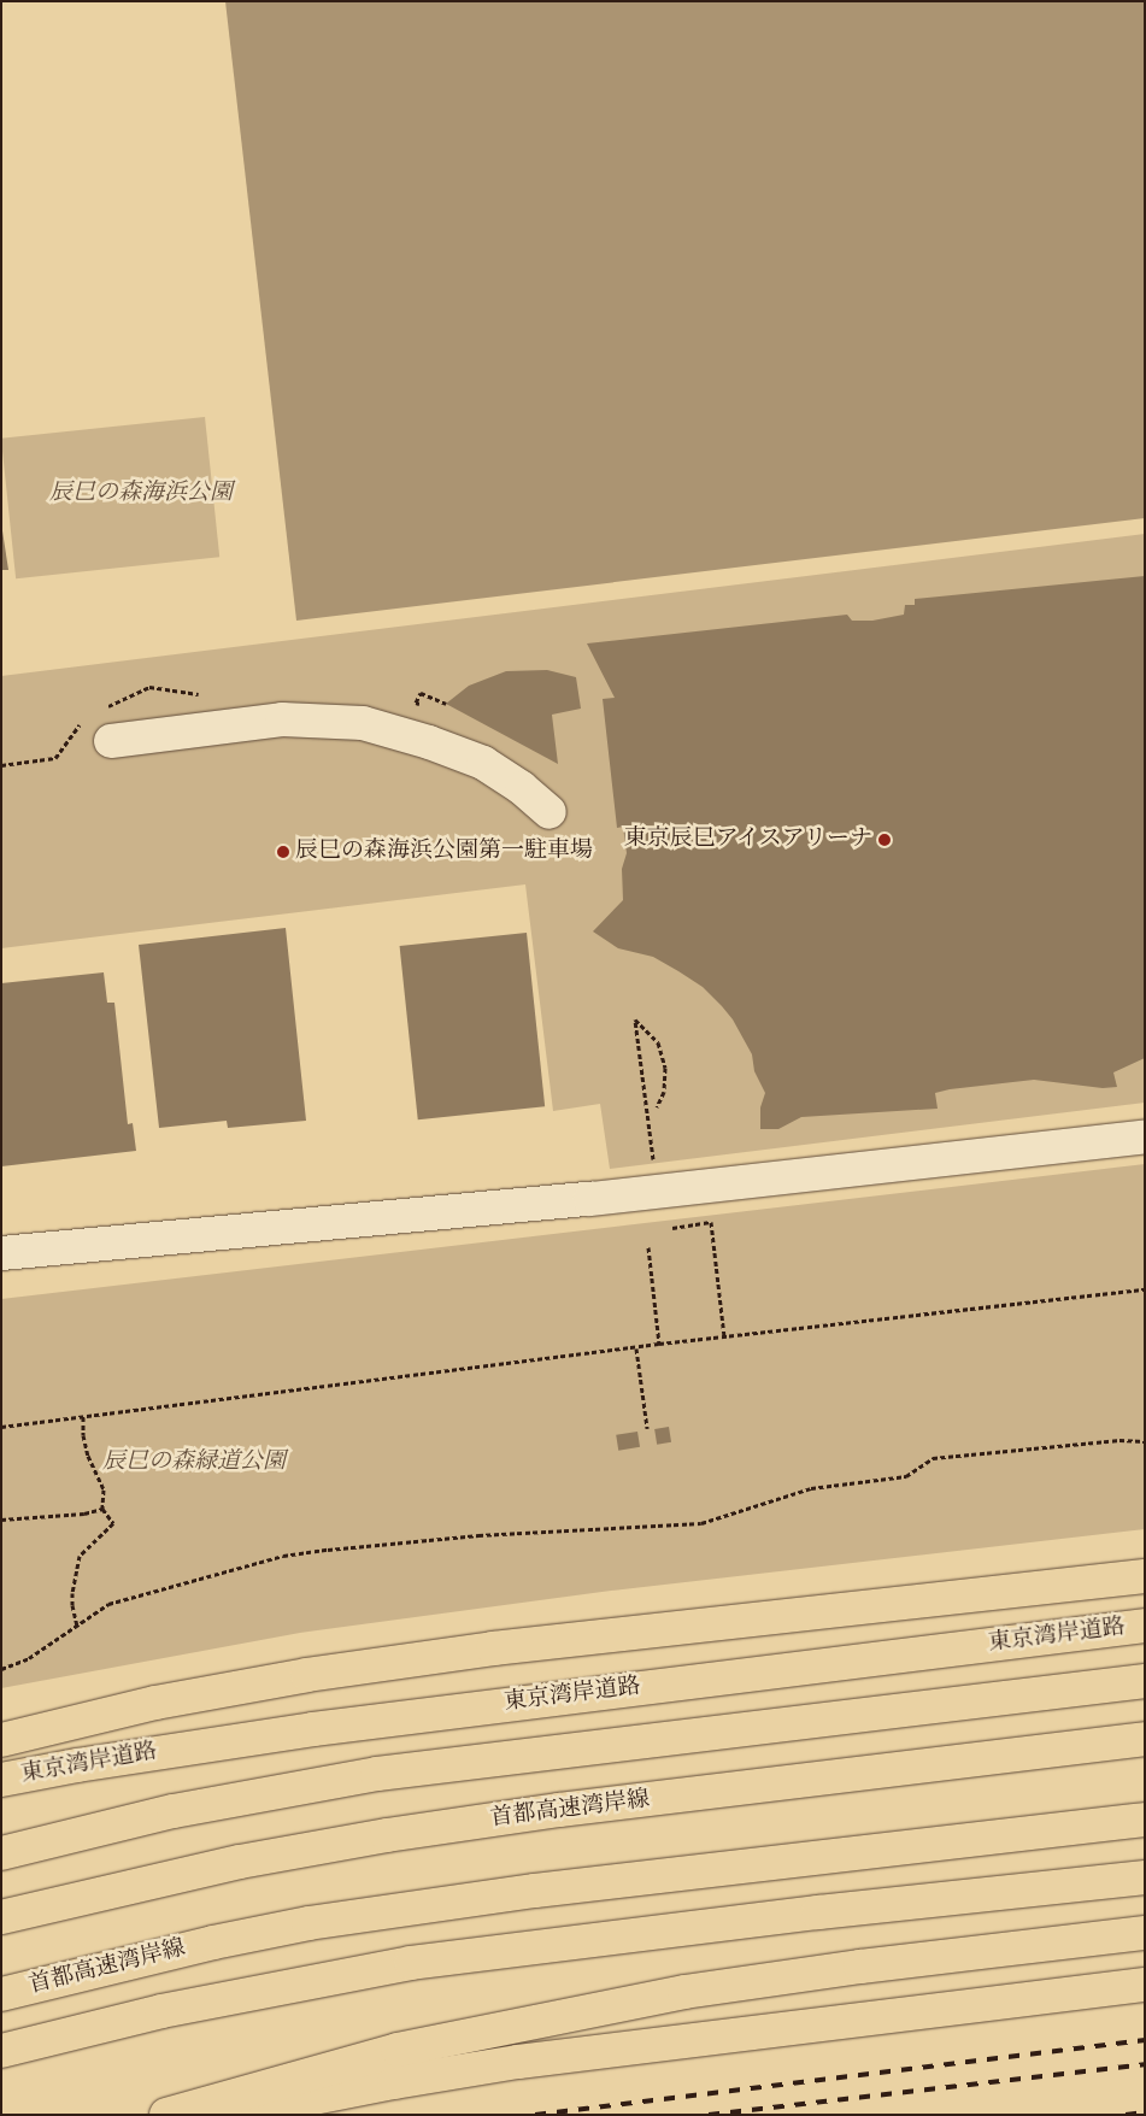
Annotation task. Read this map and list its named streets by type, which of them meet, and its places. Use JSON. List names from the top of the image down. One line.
{"streets":{"highway":["東京湾岸道路","首都高速湾岸線"]},"parks":["辰巳の森海浜公園","辰巳の森緑道公園"],"places":["東京辰巳アイスアリーナ","辰巳の森海浜公園第一駐車場"]}
